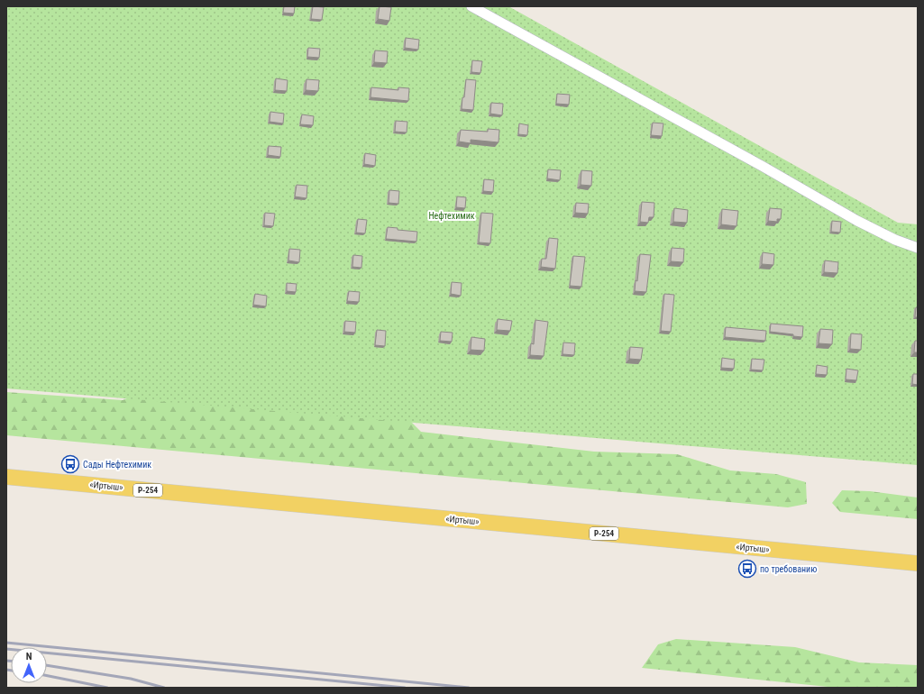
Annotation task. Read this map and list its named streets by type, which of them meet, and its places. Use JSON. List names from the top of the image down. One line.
{"streets":{"main road":["«Иртыш»","Р-254"]},"parks":["Нефтехимик"],"places":{"bus stop":["Сады Нефтехимик","по требованию"]},"north":"top"}
